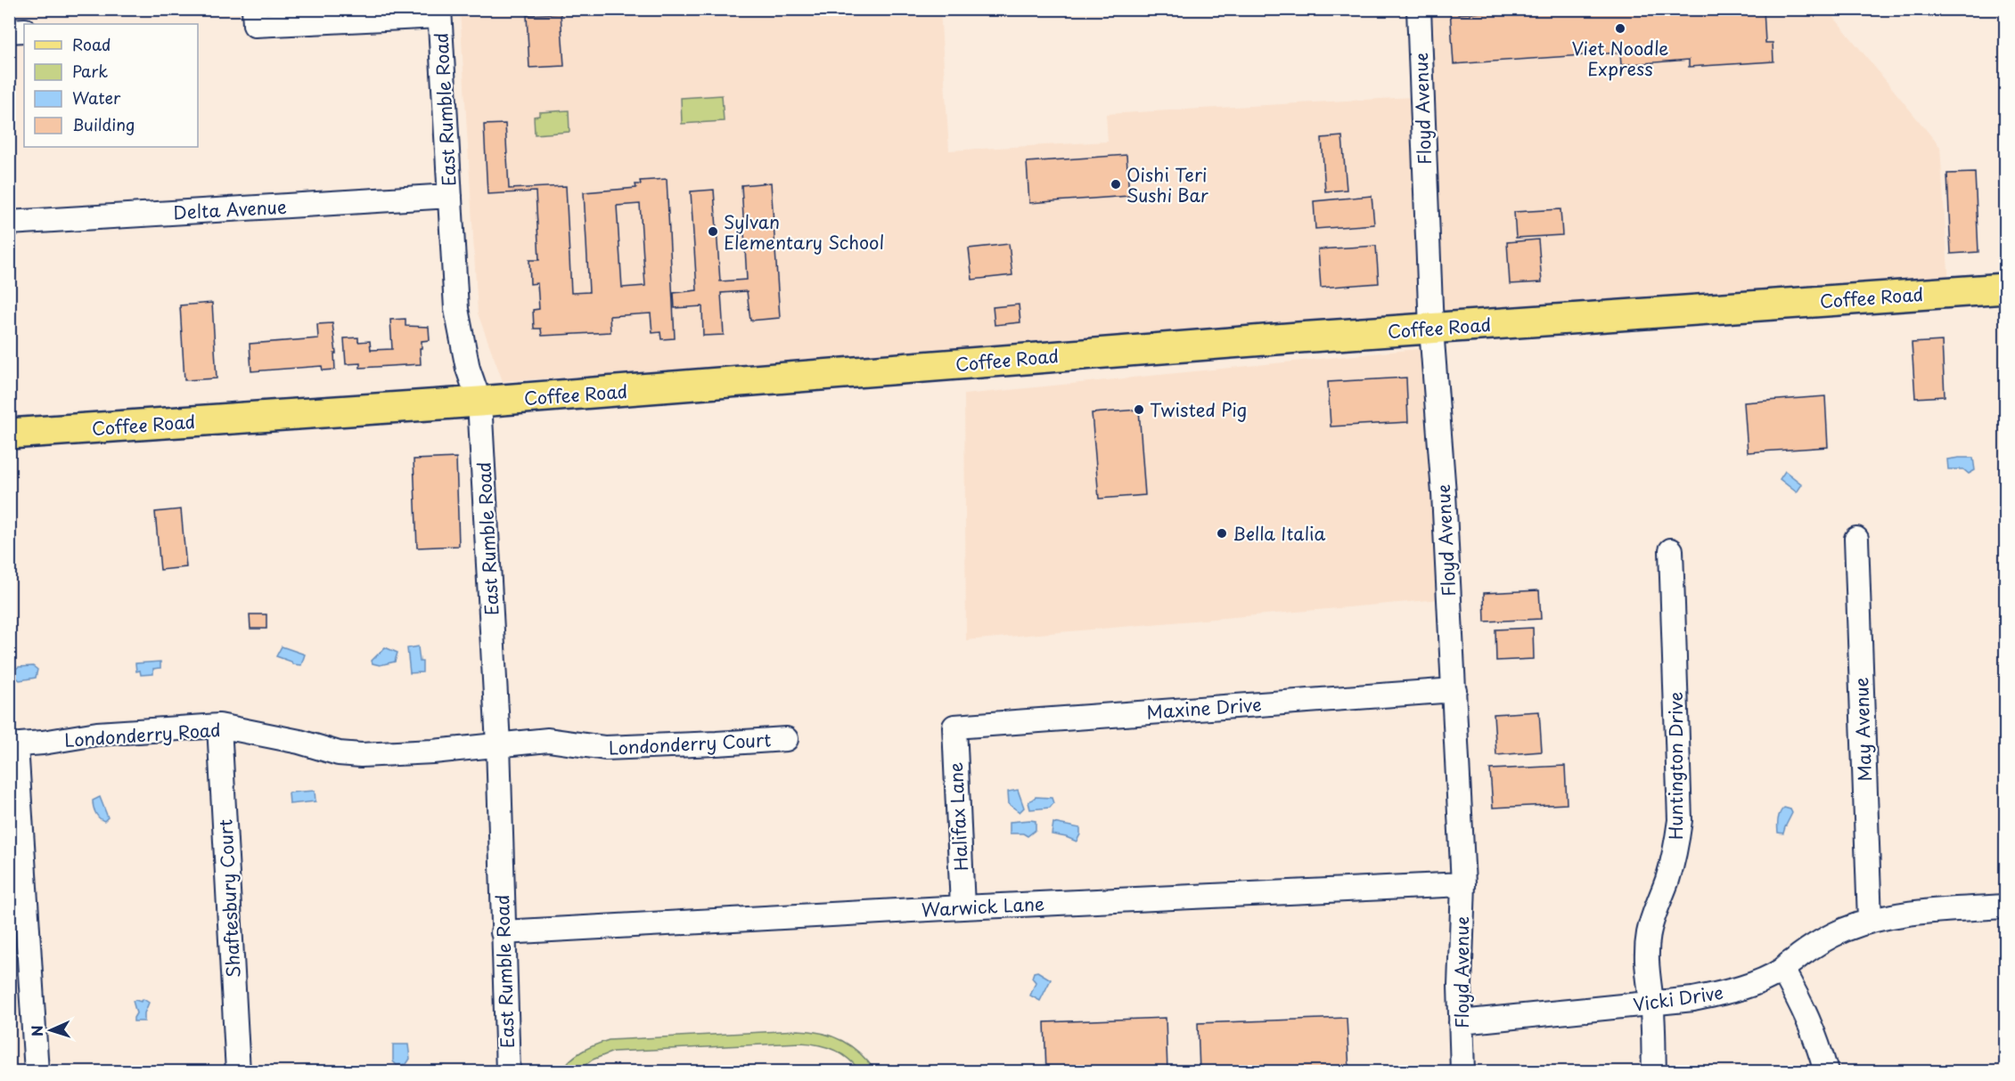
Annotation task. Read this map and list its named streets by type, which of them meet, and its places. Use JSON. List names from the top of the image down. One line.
{"streets":{"main road":["Coffee Road"],"street":["Floyd Avenue","East Rumble Road","Delta Avenue","Maxine Drive","May Avenue","Londonderry Road","Londonderry Court","Huntington Drive","Halifax Lane","Shaftesbury Court","Warwick Lane","Vicki Drive"]},"crossings":[["Floyd Avenue","Coffee Road"],["Floyd Avenue","Maxine Drive"],["Floyd Avenue","Warwick Lane"],["Floyd Avenue","Vicki Drive"],["East Rumble Road","Delta Avenue"],["East Rumble Road","Coffee Road"],["East Rumble Road","Londonderry Road"],["East Rumble Road","Londonderry Court"],["East Rumble Road","Warwick Lane"],["Maxine Drive","Halifax Lane"],["May Avenue","Vicki Drive"],["Londonderry Road","Londonderry Court"],["Londonderry Road","Shaftesbury Court"],["Huntington Drive","Vicki Drive"],["Halifax Lane","Warwick Lane"]],"places":["Viet Noodle Express","Oishi Teri Sushi Bar","Sylvan Elementary School","Twisted Pig","Bella Italia"],"legend":["Road","Park","Water","Building"],"north":"left"}
